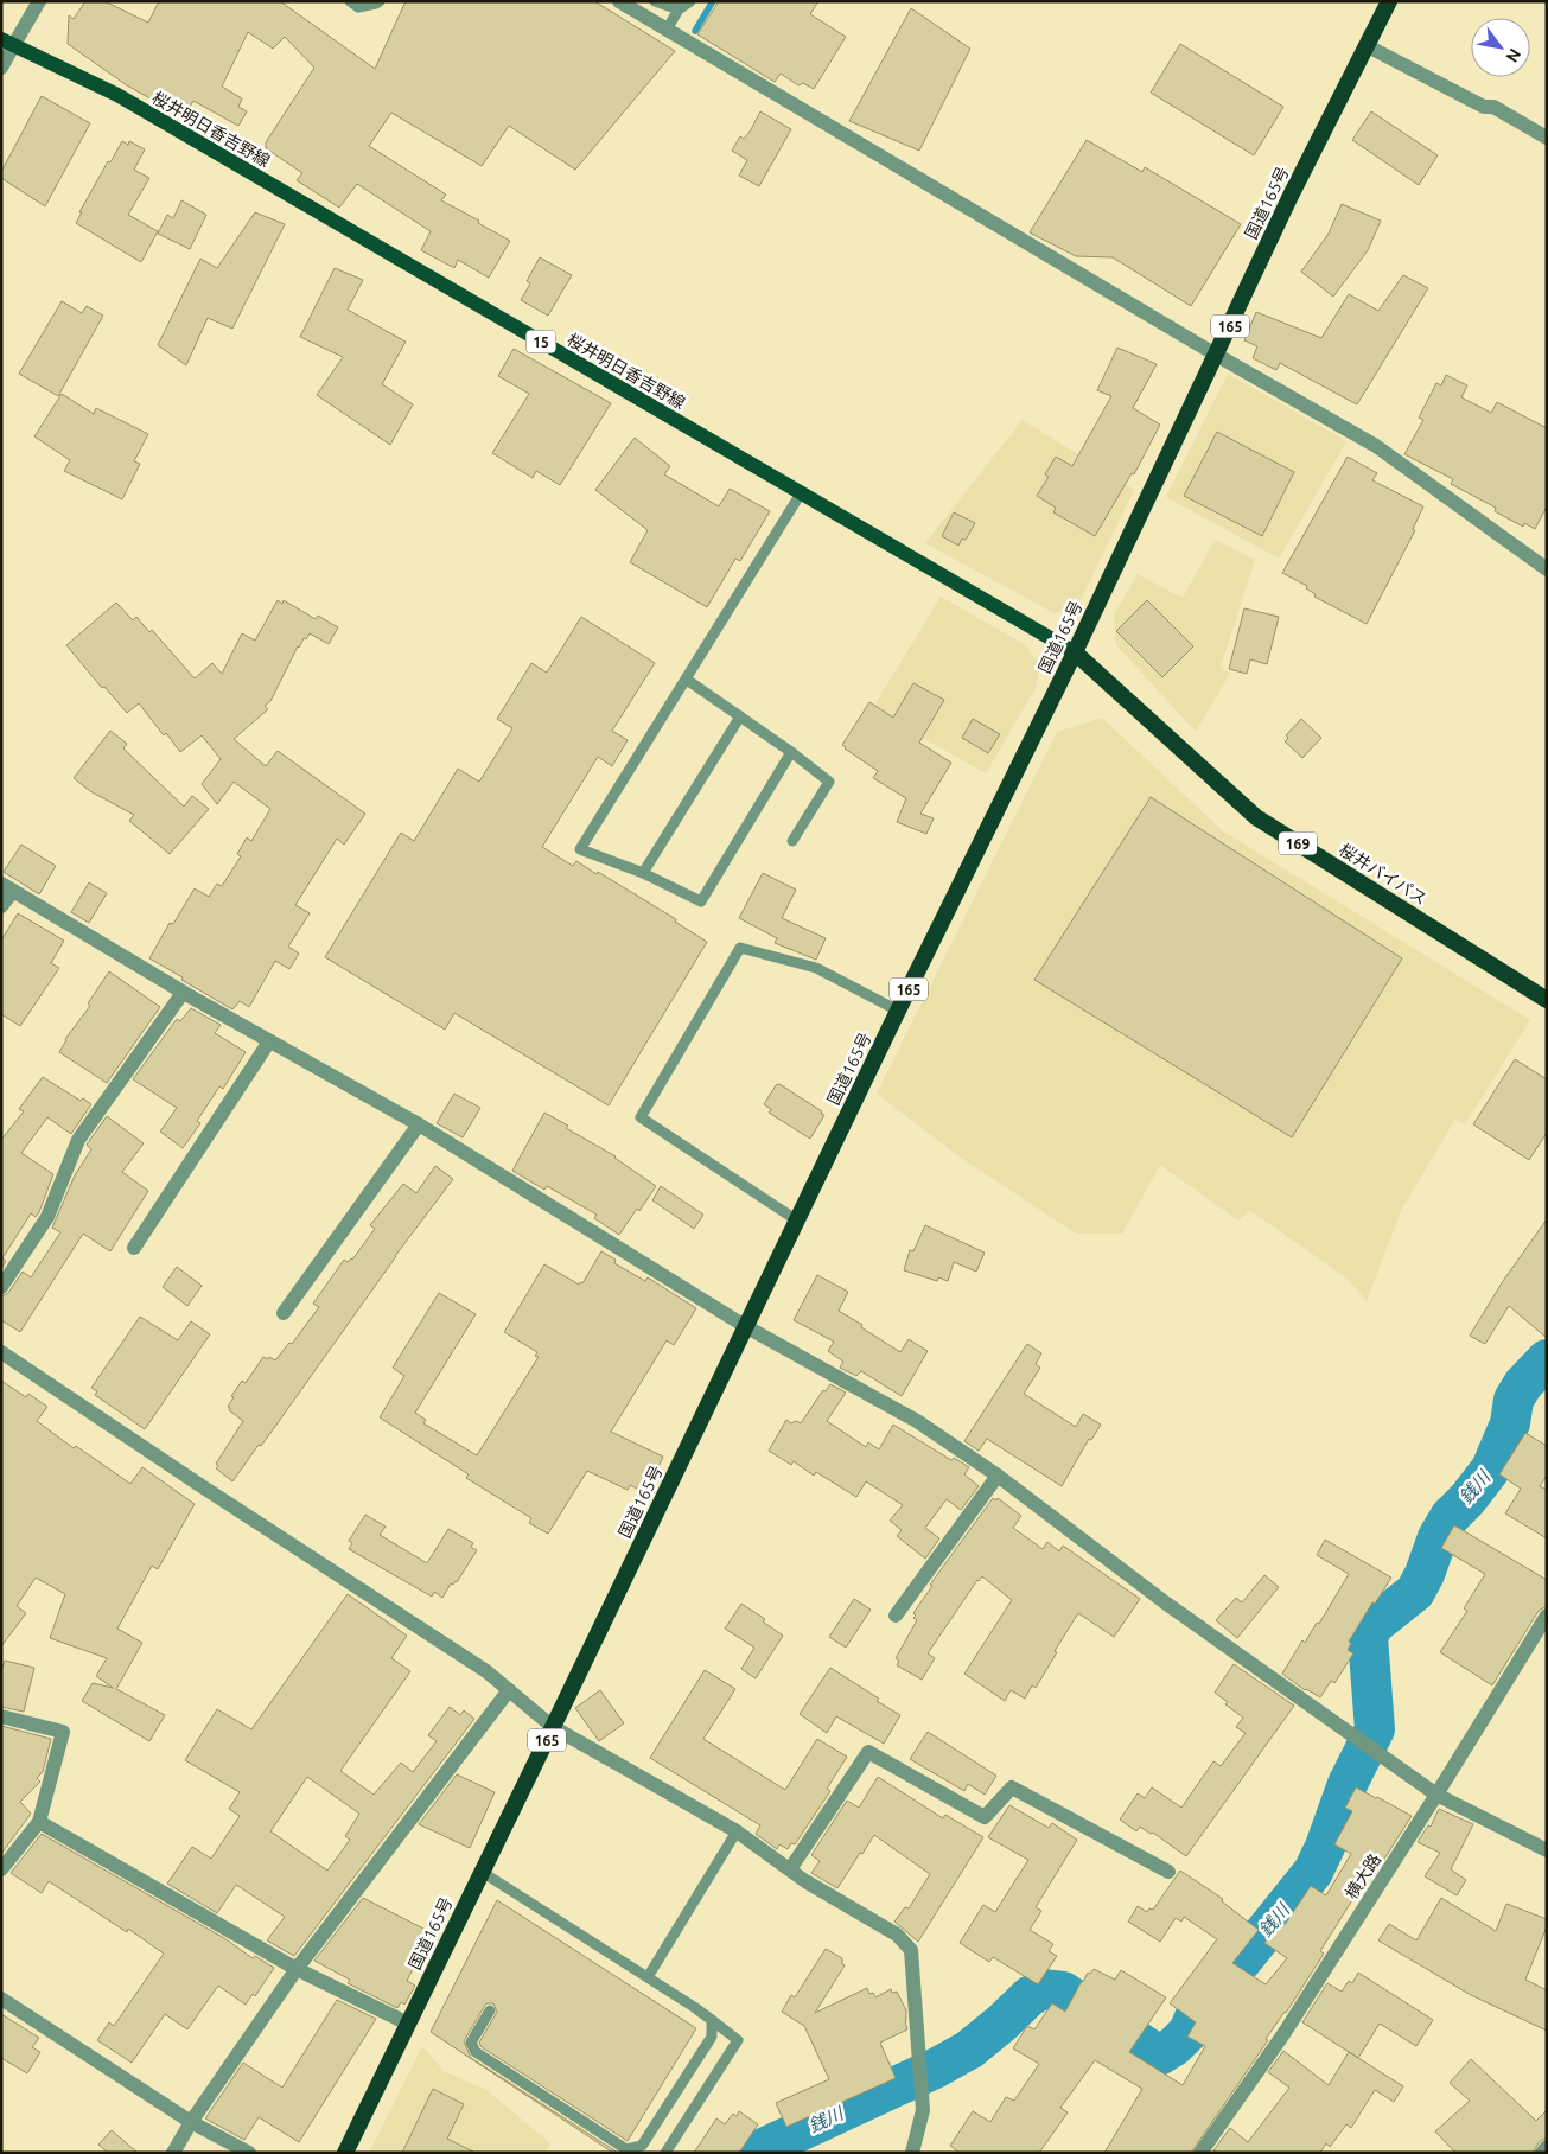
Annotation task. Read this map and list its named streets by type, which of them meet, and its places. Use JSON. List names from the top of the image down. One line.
{"streets":{"highway":["国道165号","165","169","桜井バイパス"],"main road":["桜井明日香吉野線","15"],"street":["横大路"]},"crossings":[["桜井明日香吉野線","国道165号"],["桜井明日香吉野線","桜井バイパス"],["国道165号","桜井バイパス"]],"water":["銭川"],"north":"bottom right"}
